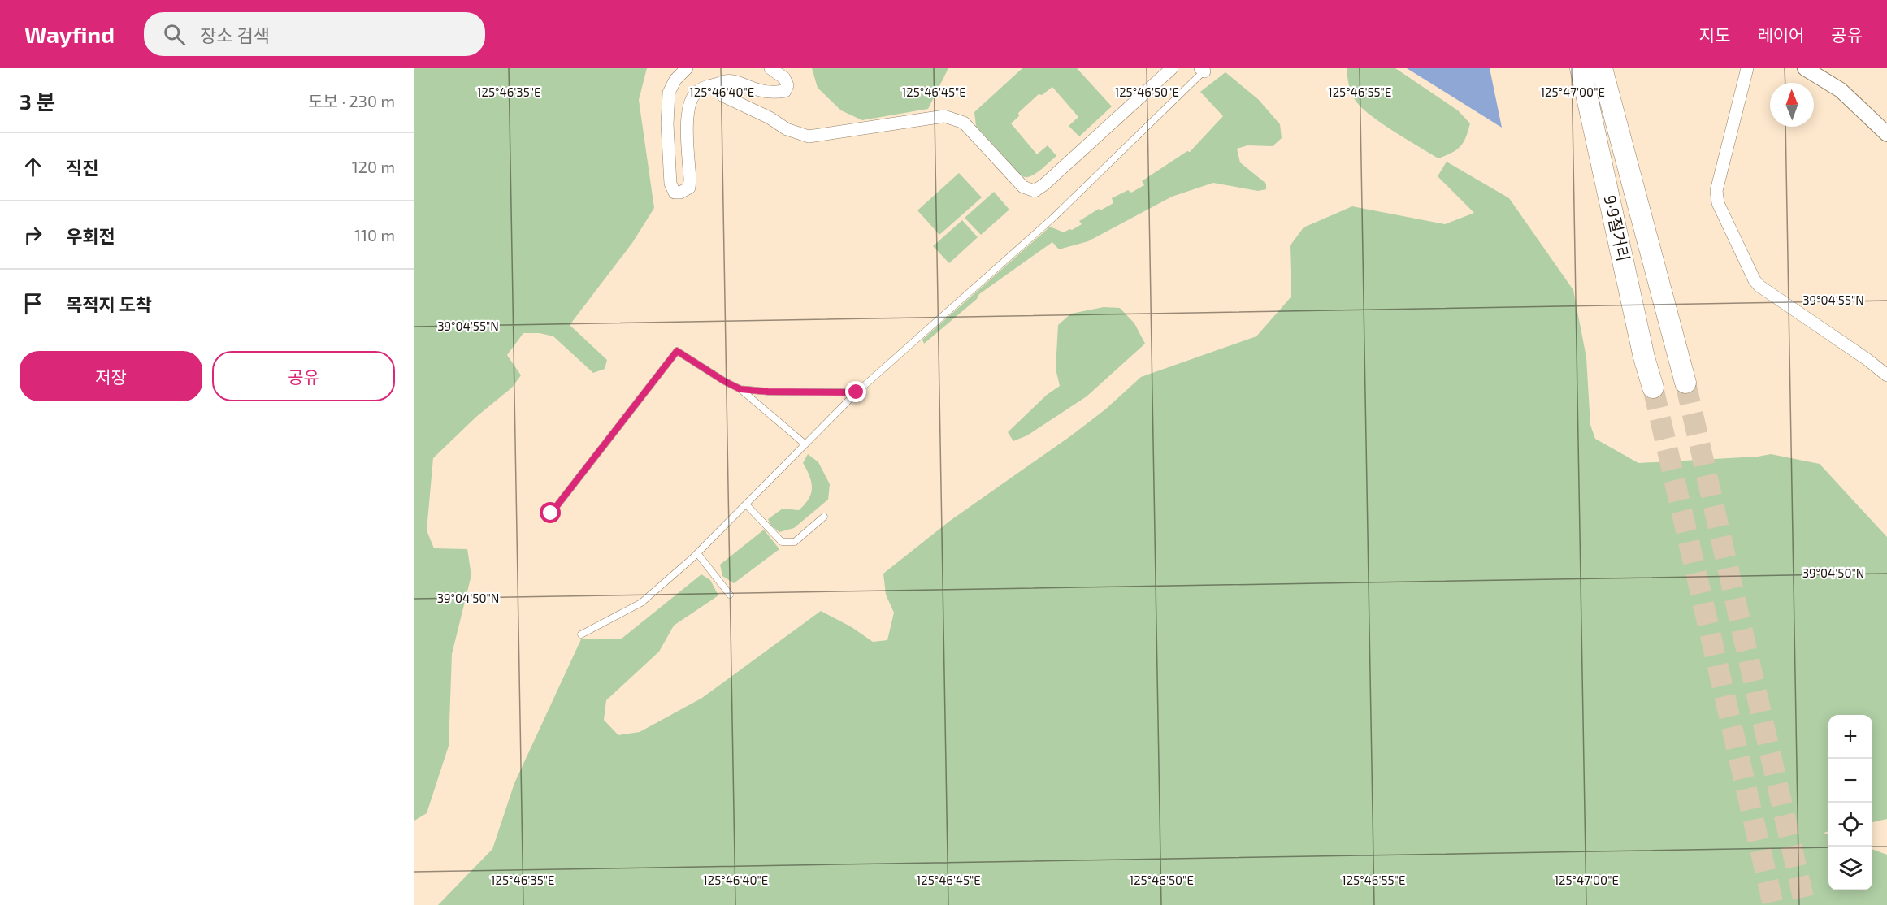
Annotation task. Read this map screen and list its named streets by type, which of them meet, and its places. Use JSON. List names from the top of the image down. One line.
{"streets":{"highway":["9·9절거리"]},"north":"top","page":{"header":"Wayfind","search":"장소 검색","nav":["지도","레이어","공유"],"heading":["3 분","도보 · 230 m"],"list":[["직진","120 m"],["우회전","110 m"],"목적지 도착"],"buttons":["저장","공유"],"map_buttons":["+","−"]},"coordinates":["125°46'35\"E","125°46'40\"E","125°46'45\"E","125°46'50\"E","125°46'55\"E","125°47'00\"E","39°04'55\"N","39°04'50\"N"]}
